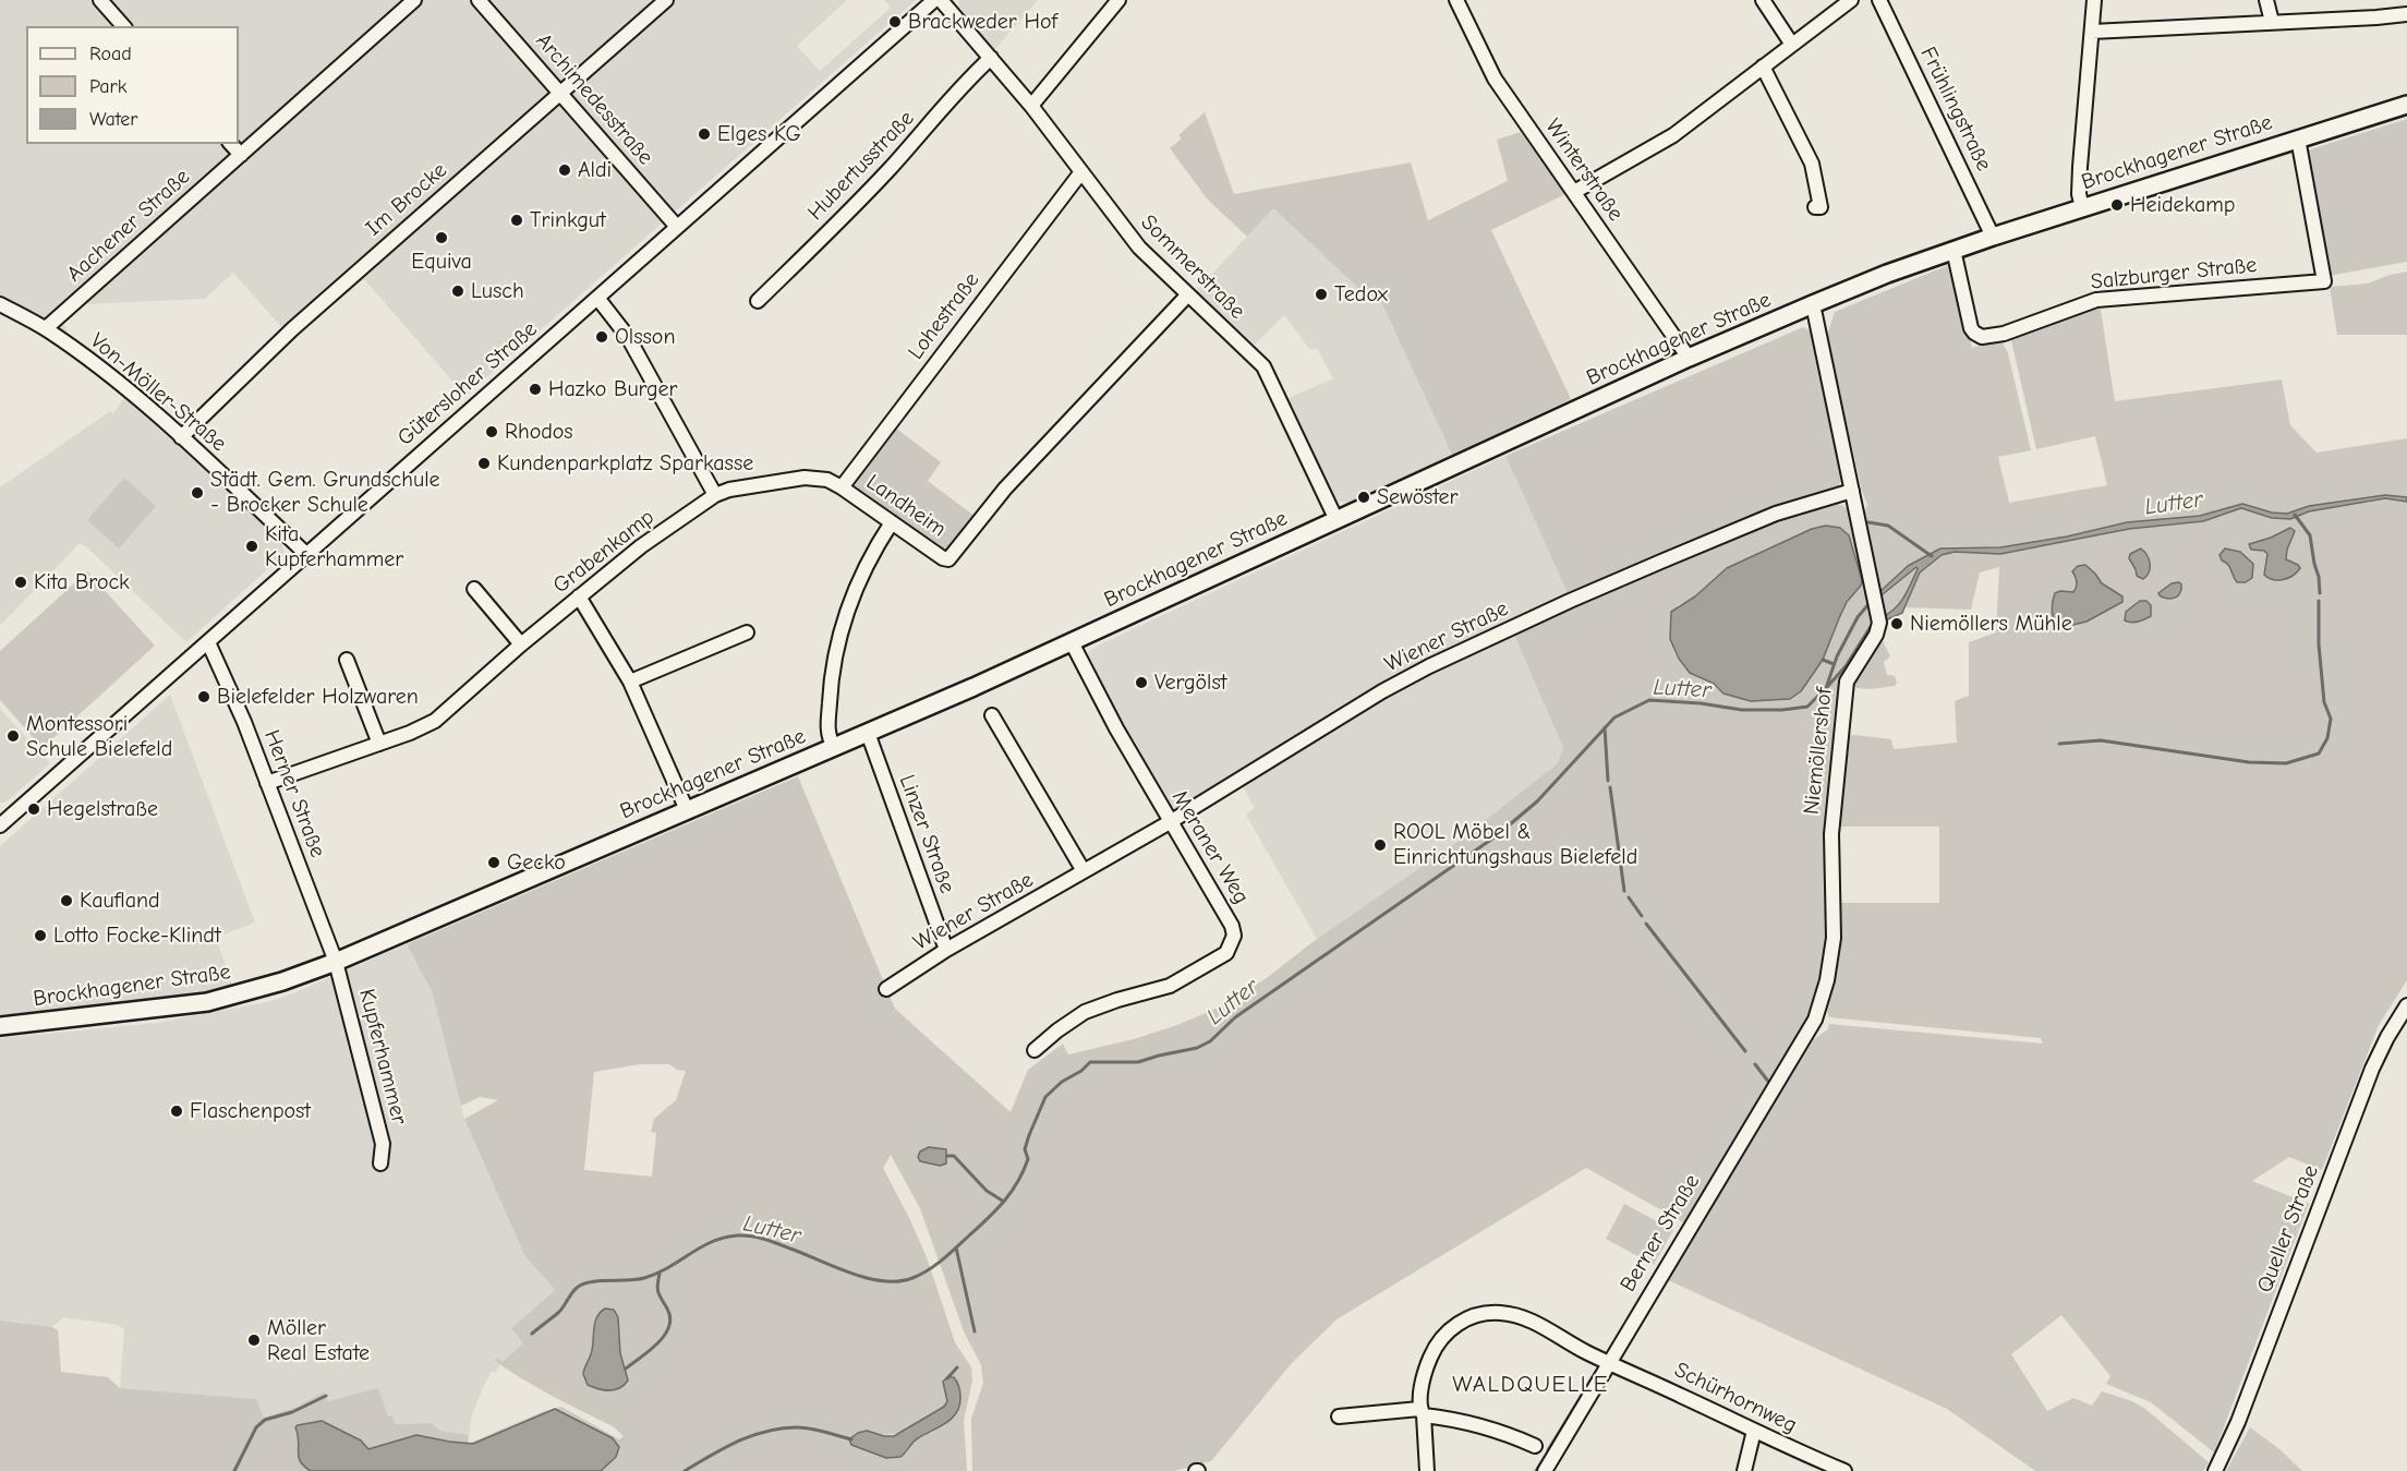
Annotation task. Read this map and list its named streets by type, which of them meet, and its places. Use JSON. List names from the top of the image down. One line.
{"streets":{"main road":["Brockhagener Straße"],"street":["Archimedesstraße","Frühlingstraße","Hubertusstraße","Winterstraße","Im Brocke","Aachener Straße","Sommerstraße","Salzburger Straße","Lohestraße","Gütersloher Straße","Von-Möller-Straße","Landheim","Grabenkamp","Wiener Straße","Niemöllershof","Herner Straße","Linzer Straße","Meraner Weg","Kupferhammer","Queller Straße","Berner Straße","Schürhornweg"]},"crossings":[["Archimedesstraße","Im Brocke"],["Archimedesstraße","Gütersloher Straße"],["Frühlingstraße","Brockhagener Straße"],["Brockhagener Straße","Winterstraße"],["Brockhagener Straße","Sommerstraße"],["Brockhagener Straße","Salzburger Straße"],["Brockhagener Straße","Niemöllershof"],["Brockhagener Straße","Herner Straße"],["Brockhagener Straße","Linzer Straße"],["Brockhagener Straße","Meraner Weg"],["Brockhagener Straße","Kupferhammer"],["Hubertusstraße","Sommerstraße"],["Im Brocke","Von-Möller-Straße"],["Aachener Straße","Von-Möller-Straße"],["Sommerstraße","Lohestraße"],["Sommerstraße","Landheim"],["Lohestraße","Landheim"],["Gütersloher Straße","Von-Möller-Straße"],["Gütersloher Straße","Herner Straße"],["Landheim","Grabenkamp"],["Grabenkamp","Herner Straße"],["Wiener Straße","Niemöllershof"],["Wiener Straße","Linzer Straße"],["Wiener Straße","Meraner Weg"],["Niemöllershof","Berner Straße"],["Herner Straße","Kupferhammer"],["Berner Straße","Schürhornweg"]],"districts":["WALDQUELLE"],"water":["Lutter"],"places":["Brackweder Hof","Elges KG","Aldi","Heidekamp","Trinkgut","Equiva","Lusch","Tedox","Olsson","Hazko Burger","Rhodos","Kundenparkplatz Sparkasse","Städt. Gem. Grundschule - Brocker Schule","Sewöster","Kita Kupferhammer","Kita Brock","Niemöllers Mühle","Vergölst","Bielefelder Holzwaren","Montessori Schule Bielefeld","Hegelstraße","ROOL Möbel & Einrichtungshaus Bielefeld","Gecko","Kaufland","Lotto Focke-Klindt","Flaschenpost","Möller Real Estate"],"legend":["Road","Park","Water"]}
